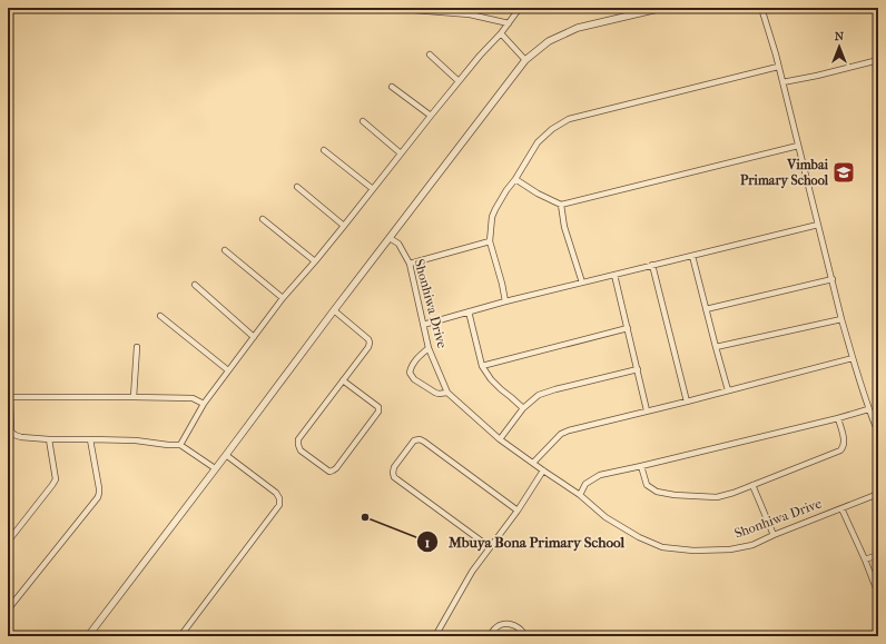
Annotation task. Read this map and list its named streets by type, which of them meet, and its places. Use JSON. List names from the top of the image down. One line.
{"streets":{"street":["Shonhiwa Drive"]},"places":{"school or university":["Vimbai Primary School"],"other":["Mbuya Bona Primary School"]},"north":"top"}
